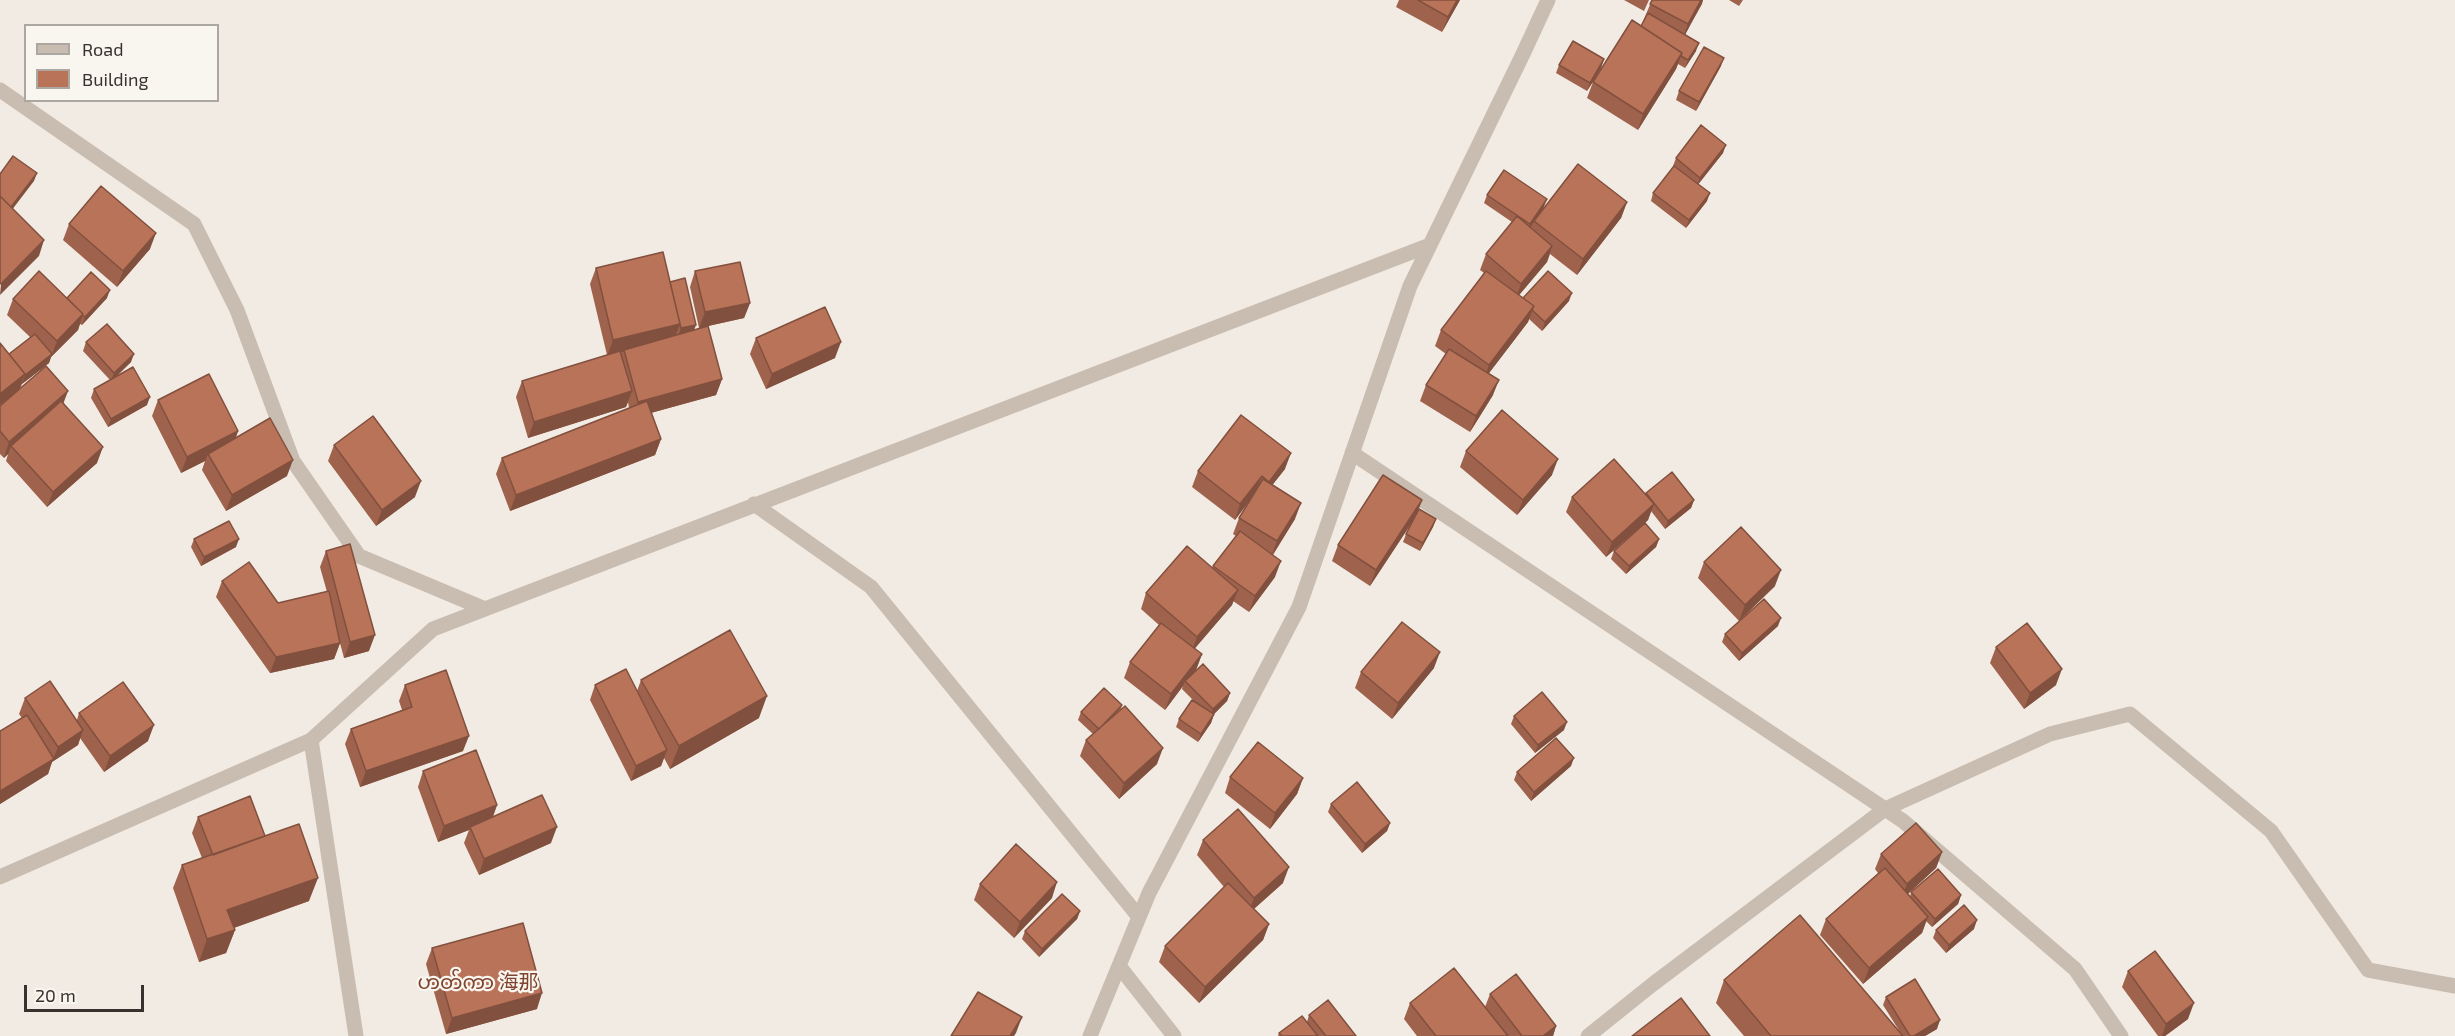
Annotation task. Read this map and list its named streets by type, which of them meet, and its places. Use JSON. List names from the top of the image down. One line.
{"districts":["ဟတ်ကာ 海那"],"legend":["Road","Building"],"scale_bar":"20 m"}
